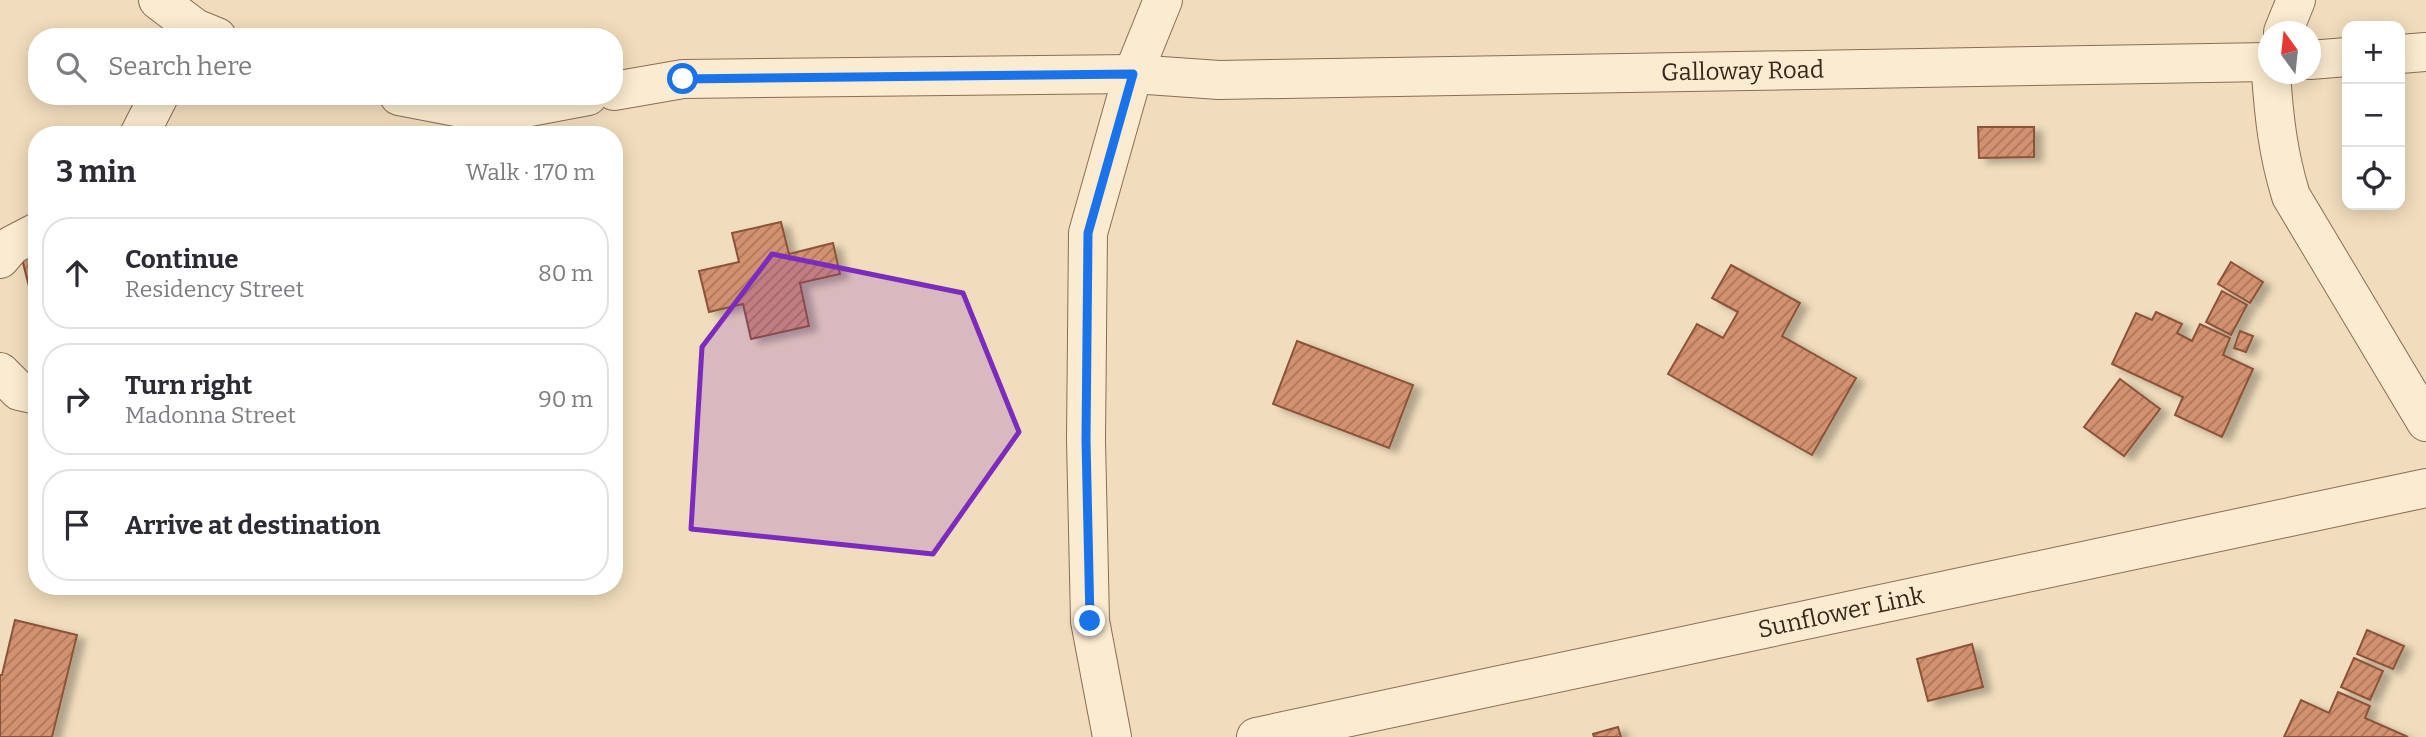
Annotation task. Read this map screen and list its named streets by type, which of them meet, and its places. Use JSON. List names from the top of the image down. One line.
{"streets":{"street":["Galloway Road","Sunflower Link"]},"north":"top","page":{"map_buttons":["+","−"],"search":"Search here","heading":["3 min","Walk · 170 m"],"list":[["Continue","Residency Street","80 m"],["Turn right","Madonna Street","90 m"],"Arrive at destination"]}}
